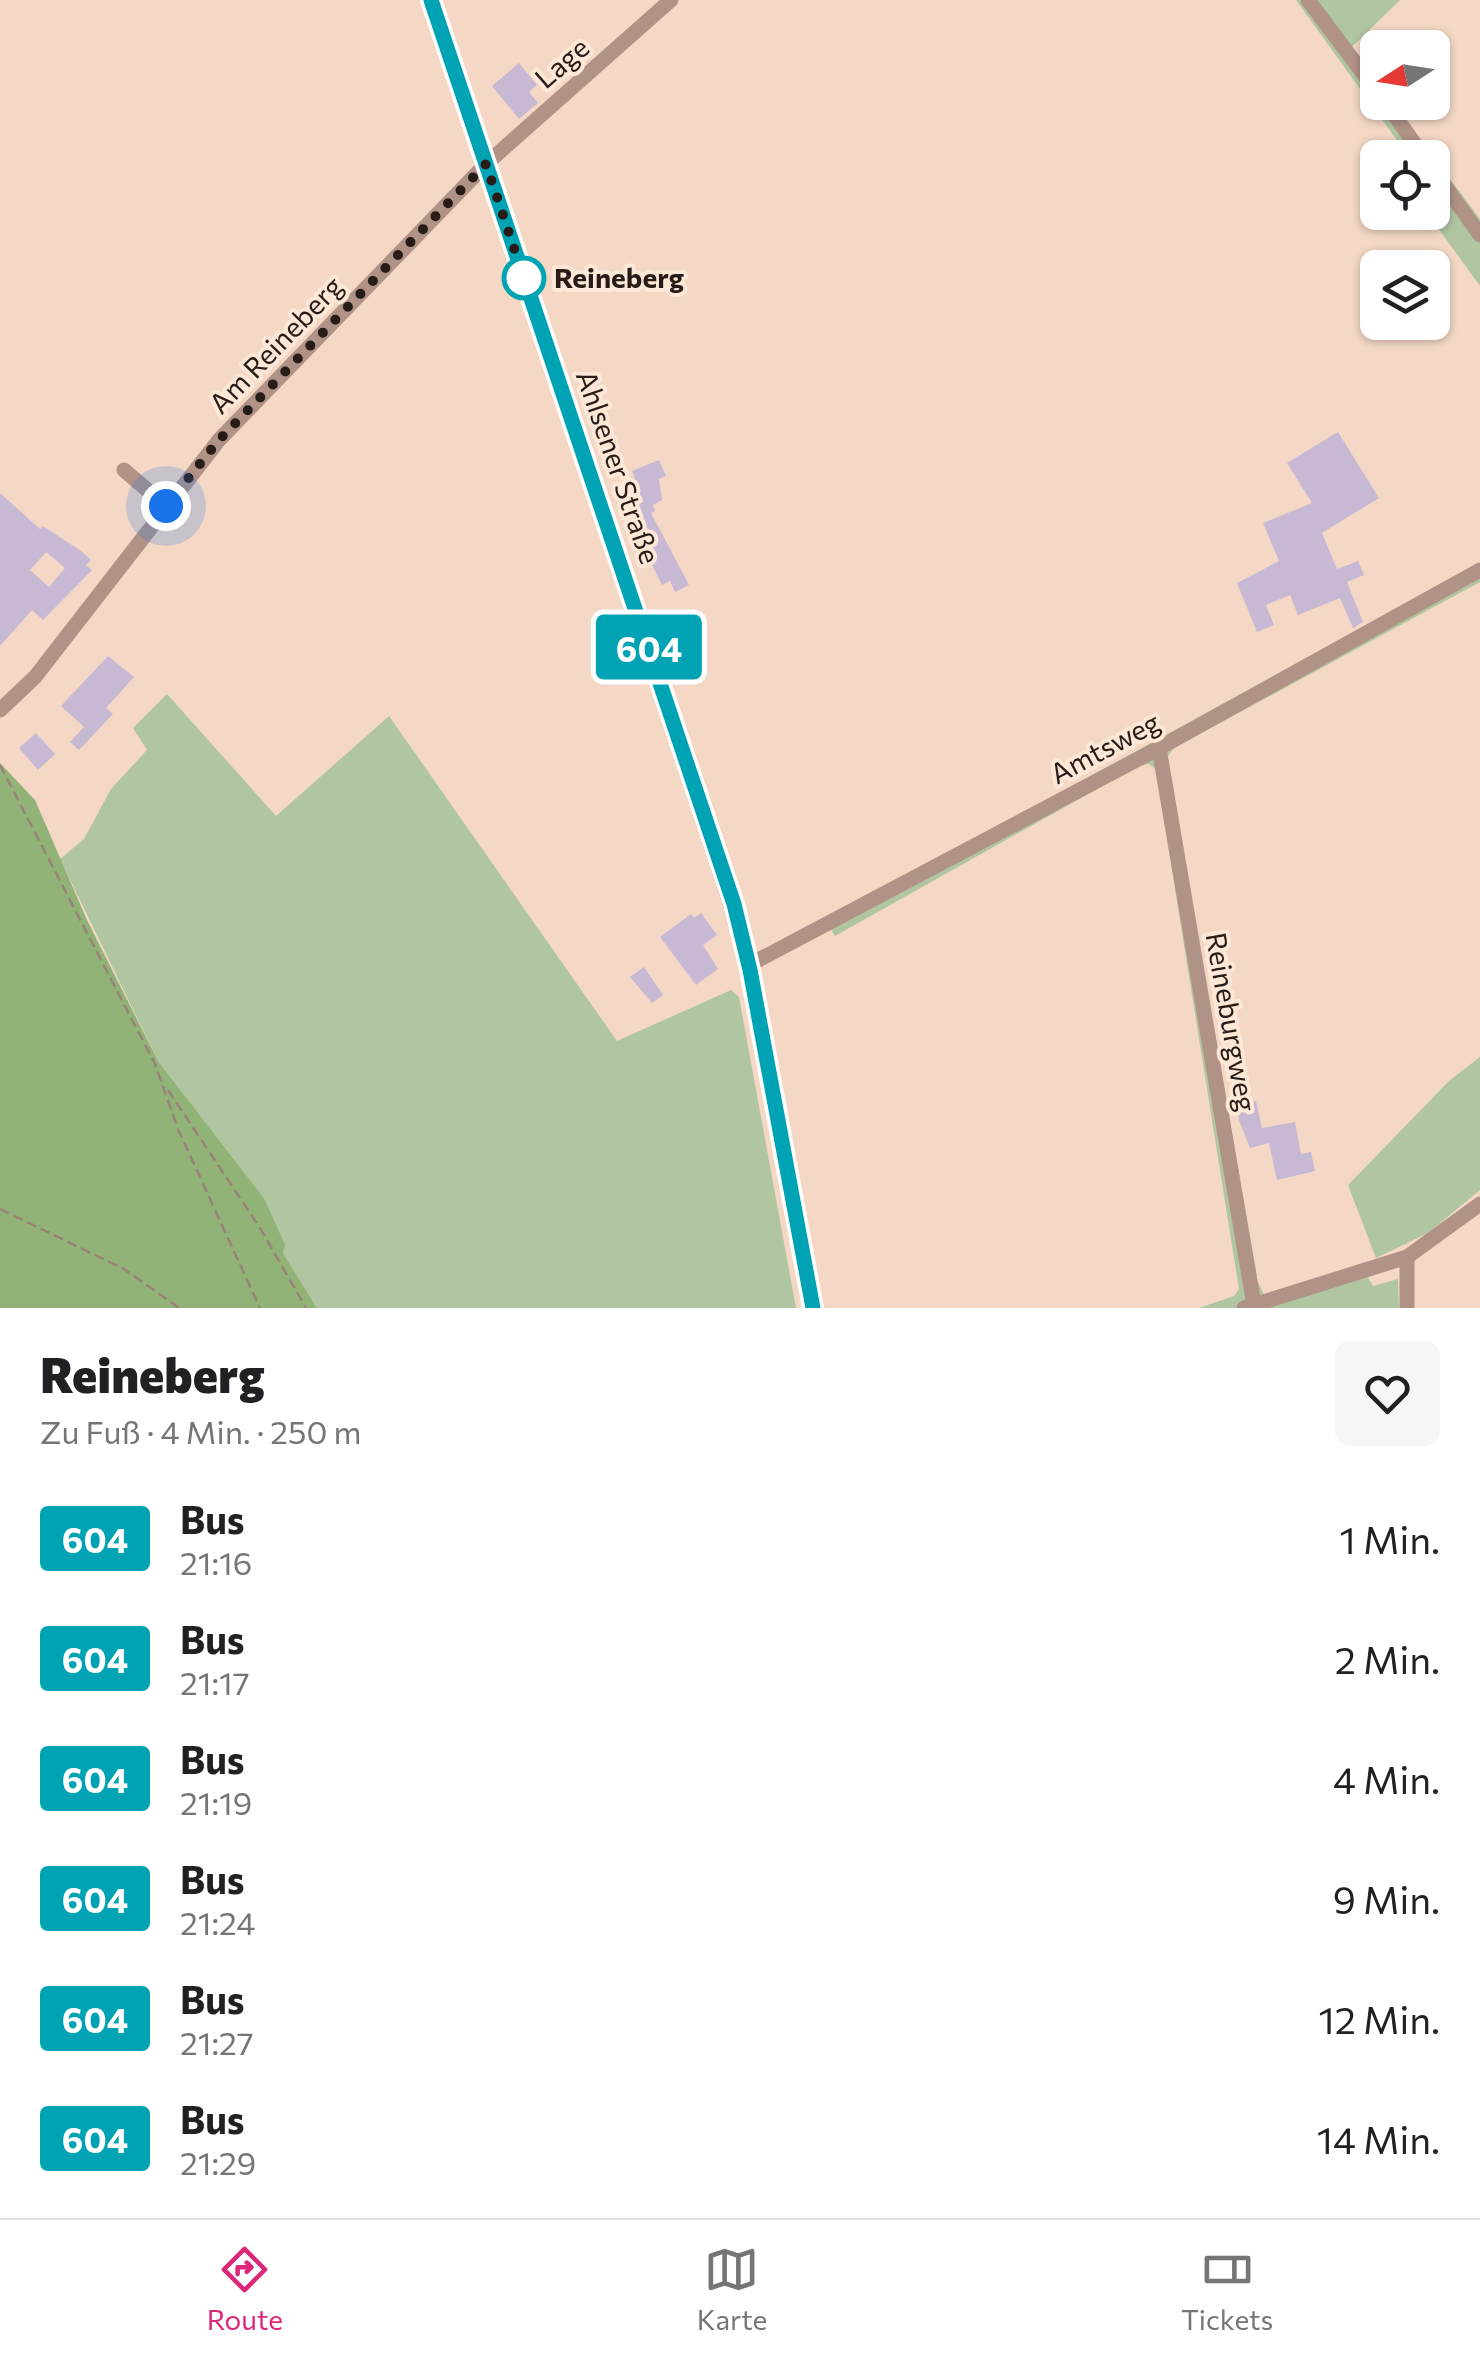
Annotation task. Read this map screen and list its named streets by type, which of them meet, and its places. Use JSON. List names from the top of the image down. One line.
{"streets":{"main road":["Ahlsener Straße"],"street":["Lage","Am Reineberg","Amtsweg","Reineburgweg"]},"crossings":[["Lage","Am Reineberg"],["Lage","Ahlsener Straße"],["Am Reineberg","Ahlsener Straße"],["Ahlsener Straße","Amtsweg"],["Amtsweg","Reineburgweg"]],"places":["Reineberg"],"lines":["bus line 604"],"north":"left","page":{"on_map":"604","heading":["Reineberg","Zu Fuß · 4 Min. · 250 m"],"list":[{"mark":"604","name":"Bus","note":"21:16","value":"1 Min."},{"mark":"604","name":"Bus","note":"21:17","value":"2 Min."},{"mark":"604","name":"Bus","note":"21:19","value":"4 Min."},{"mark":"604","name":"Bus","note":"21:24","value":"9 Min."},{"mark":"604","name":"Bus","note":"21:27","value":"12 Min."},{"mark":"604","name":"Bus","note":"21:29","value":"14 Min."}],"tabs":["Route","Karte","Tickets"]}}
